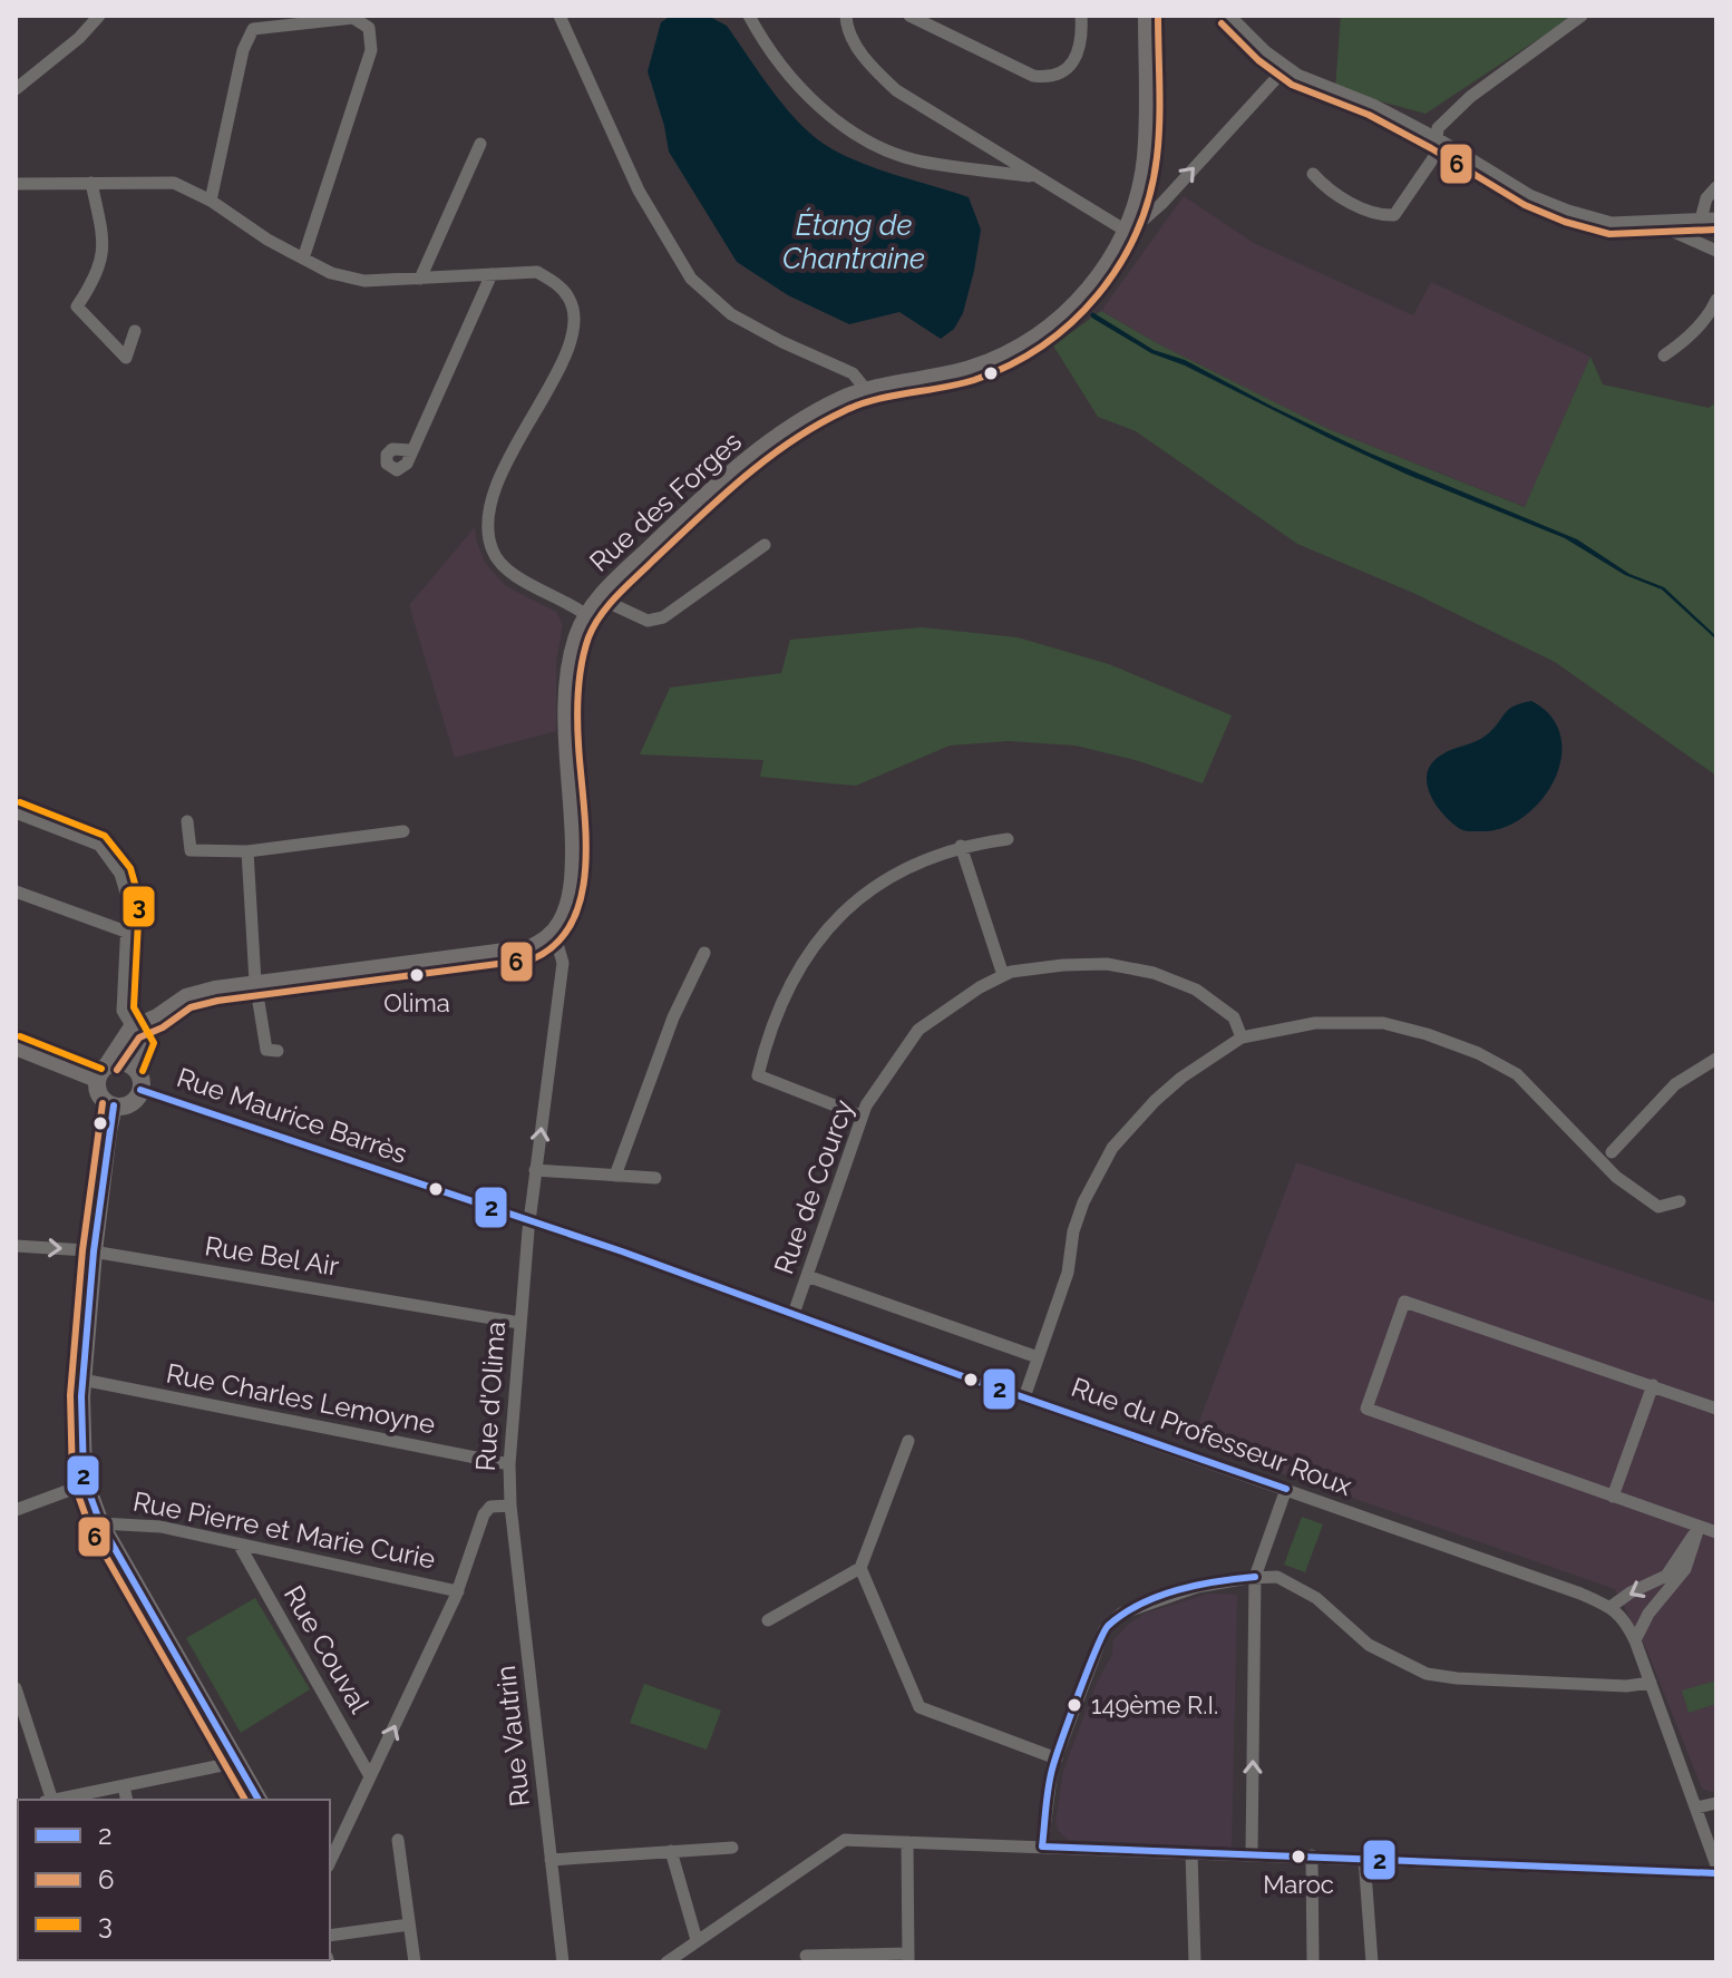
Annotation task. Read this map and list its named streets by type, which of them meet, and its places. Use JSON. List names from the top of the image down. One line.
{"streets":{"main road":["Rue des Forges"],"street":["Rue Maurice Barrès","Rue de Courcy","Rue Bel Air","Rue d'Olima","Rue Charles Lemoyne","Rue du Professeur Roux","Rue Pierre et Marie Curie","Rue Couval","Rue Vautrin"]},"crossings":[["Rue des Forges","Rue d'Olima"],["Rue Maurice Barrès","Rue d'Olima"],["Rue Maurice Barrès","Rue du Professeur Roux"],["Rue de Courcy","Rue du Professeur Roux"],["Rue Bel Air","Rue d'Olima"],["Rue d'Olima","Rue Charles Lemoyne"],["Rue d'Olima","Rue du Professeur Roux"],["Rue d'Olima","Rue Pierre et Marie Curie"],["Rue d'Olima","Rue Couval"],["Rue d'Olima","Rue Vautrin"],["Rue Pierre et Marie Curie","Rue Couval"]],"water":["Étang de Chantraine"],"places":["Olima","149ème R.I.","Maroc"],"lines":["transit line 6","transit line 3","transit line 2"],"legend":["2","6","3"]}
